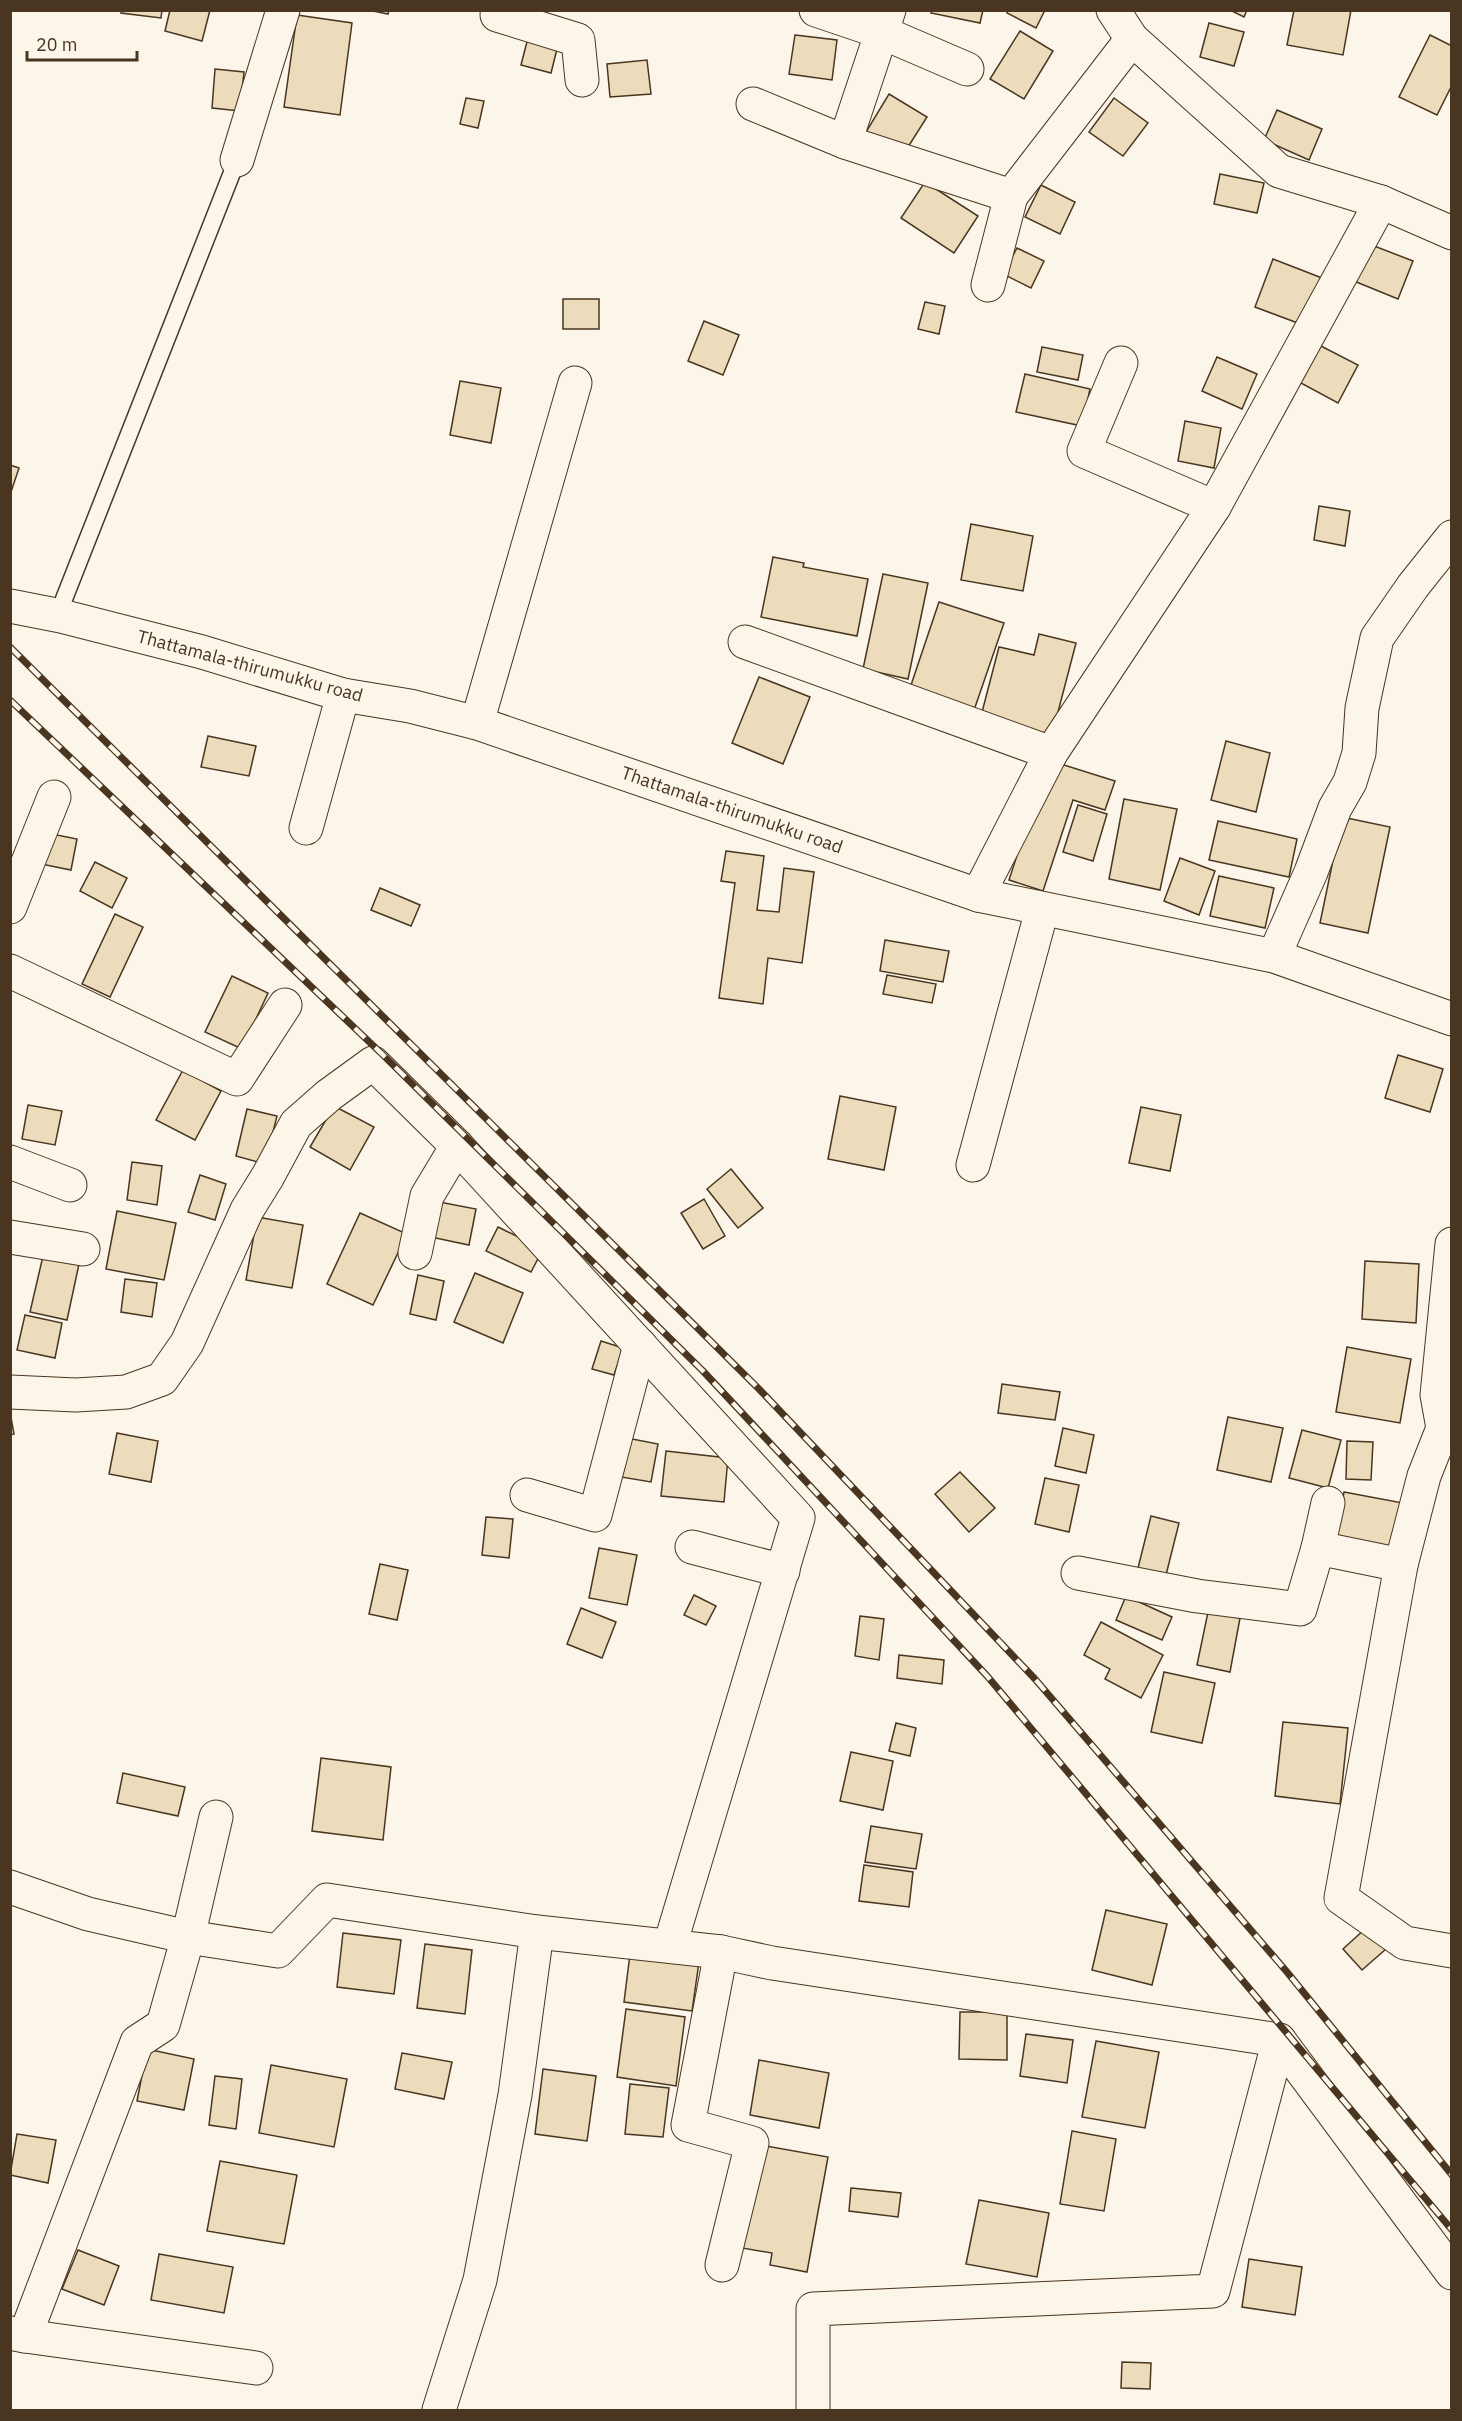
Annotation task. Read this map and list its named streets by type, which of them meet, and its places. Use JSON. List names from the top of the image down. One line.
{"streets":{"street":["Thattamala-thirumukku road"]},"scale_bar":"20 m"}
